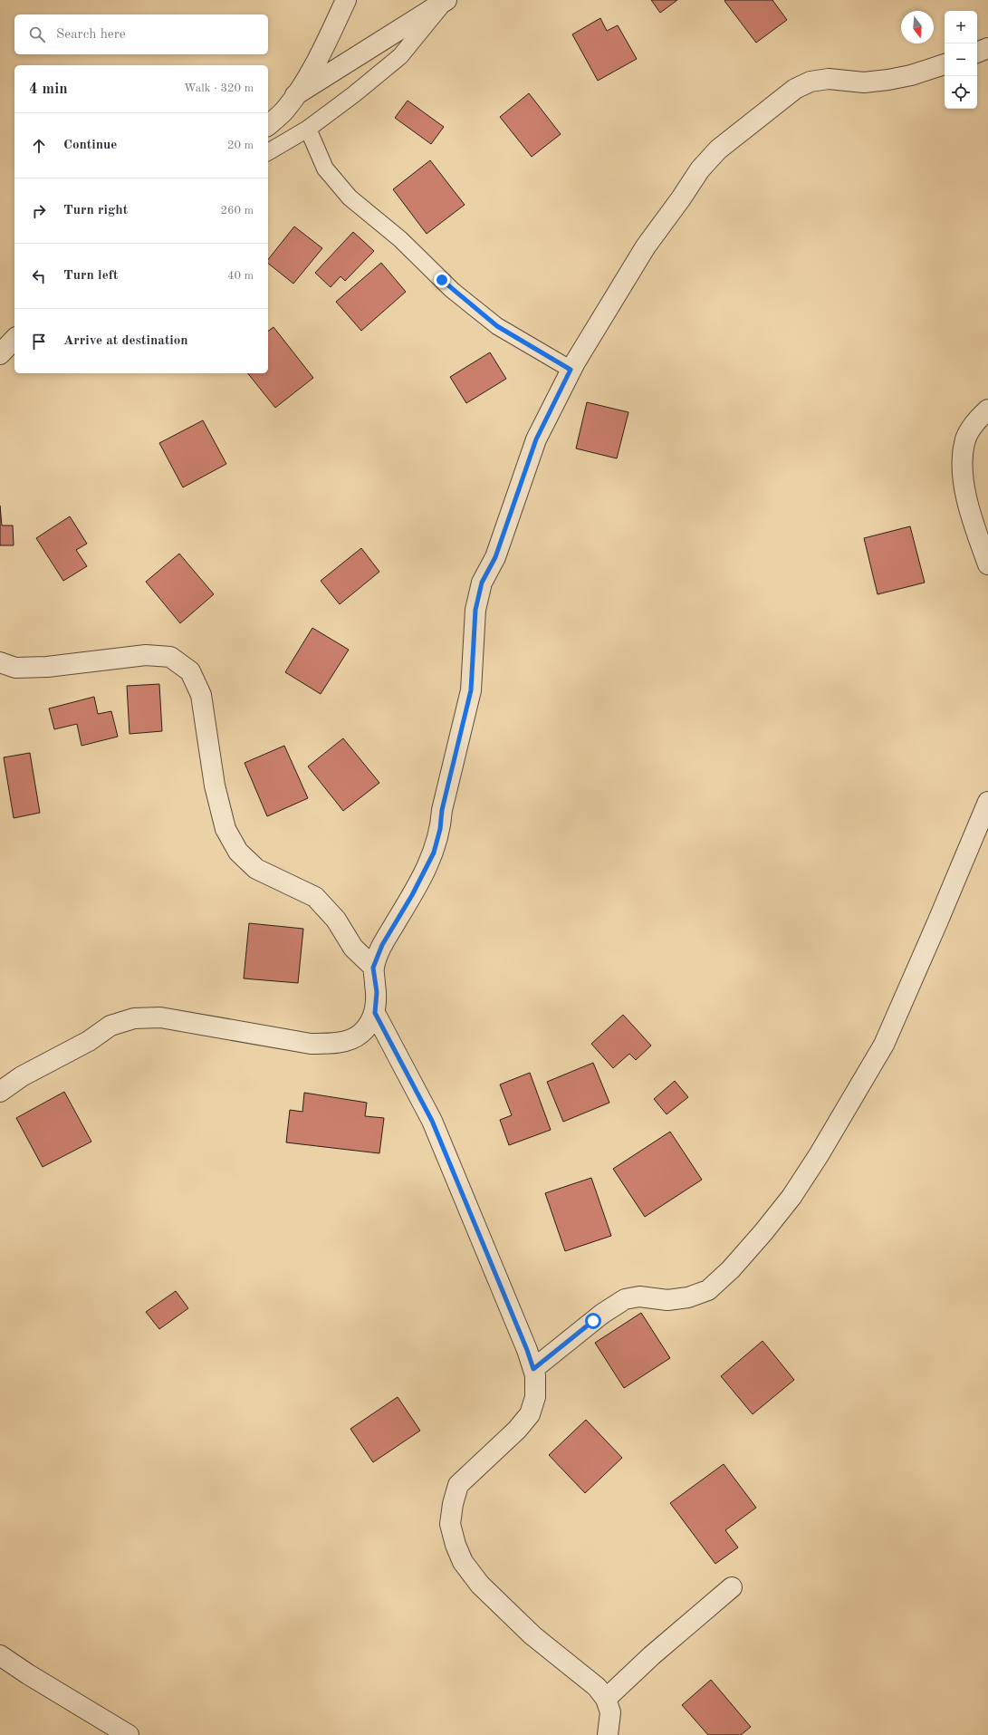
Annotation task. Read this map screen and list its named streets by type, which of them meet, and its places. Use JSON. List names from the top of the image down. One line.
{"north":"bottom","page":{"map_buttons":["+","−"],"search":"Search here","heading":["4 min","Walk · 320 m"],"list":[["Continue","20 m"],["Turn right","260 m"],["Turn left","40 m"],"Arrive at destination"]}}
